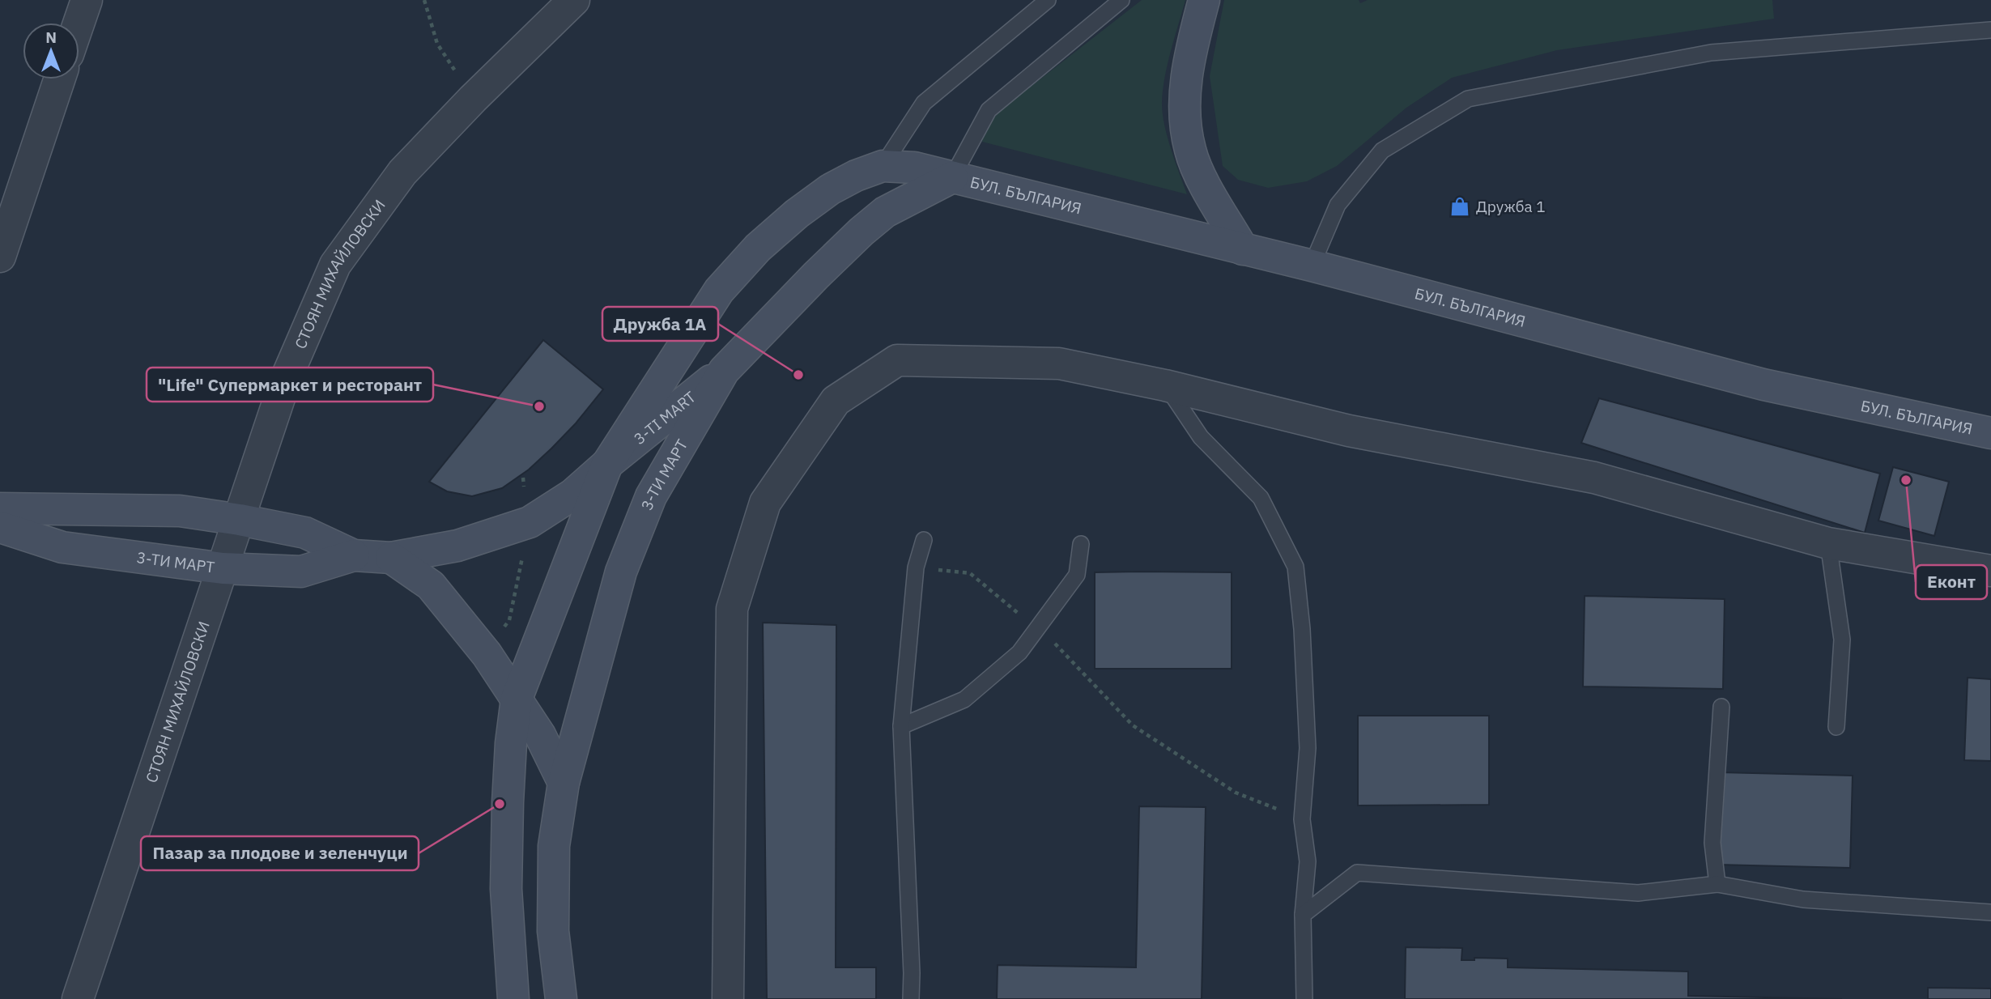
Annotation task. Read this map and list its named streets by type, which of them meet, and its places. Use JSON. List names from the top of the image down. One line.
{"streets":{"street":["БУЛ. БЪЛГАРИЯ","СТОЯН МИХАЙЛОВСКИ","3-TI MART","3-ТИ МАРТ"]},"crossings":[["БУЛ. БЪЛГАРИЯ","3-ТИ МАРТ"],["СТОЯН МИХАЙЛОВСКИ","3-ТИ МАРТ"],["3-TI MART","3-ТИ МАРТ"]],"places":{"shop":["Дружба 1"],"other":["Дружба 1A","\"Life\" Супермаркет и ресторант","Еконт","Пазар за плодове и зеленчуци"]},"north":"top"}
